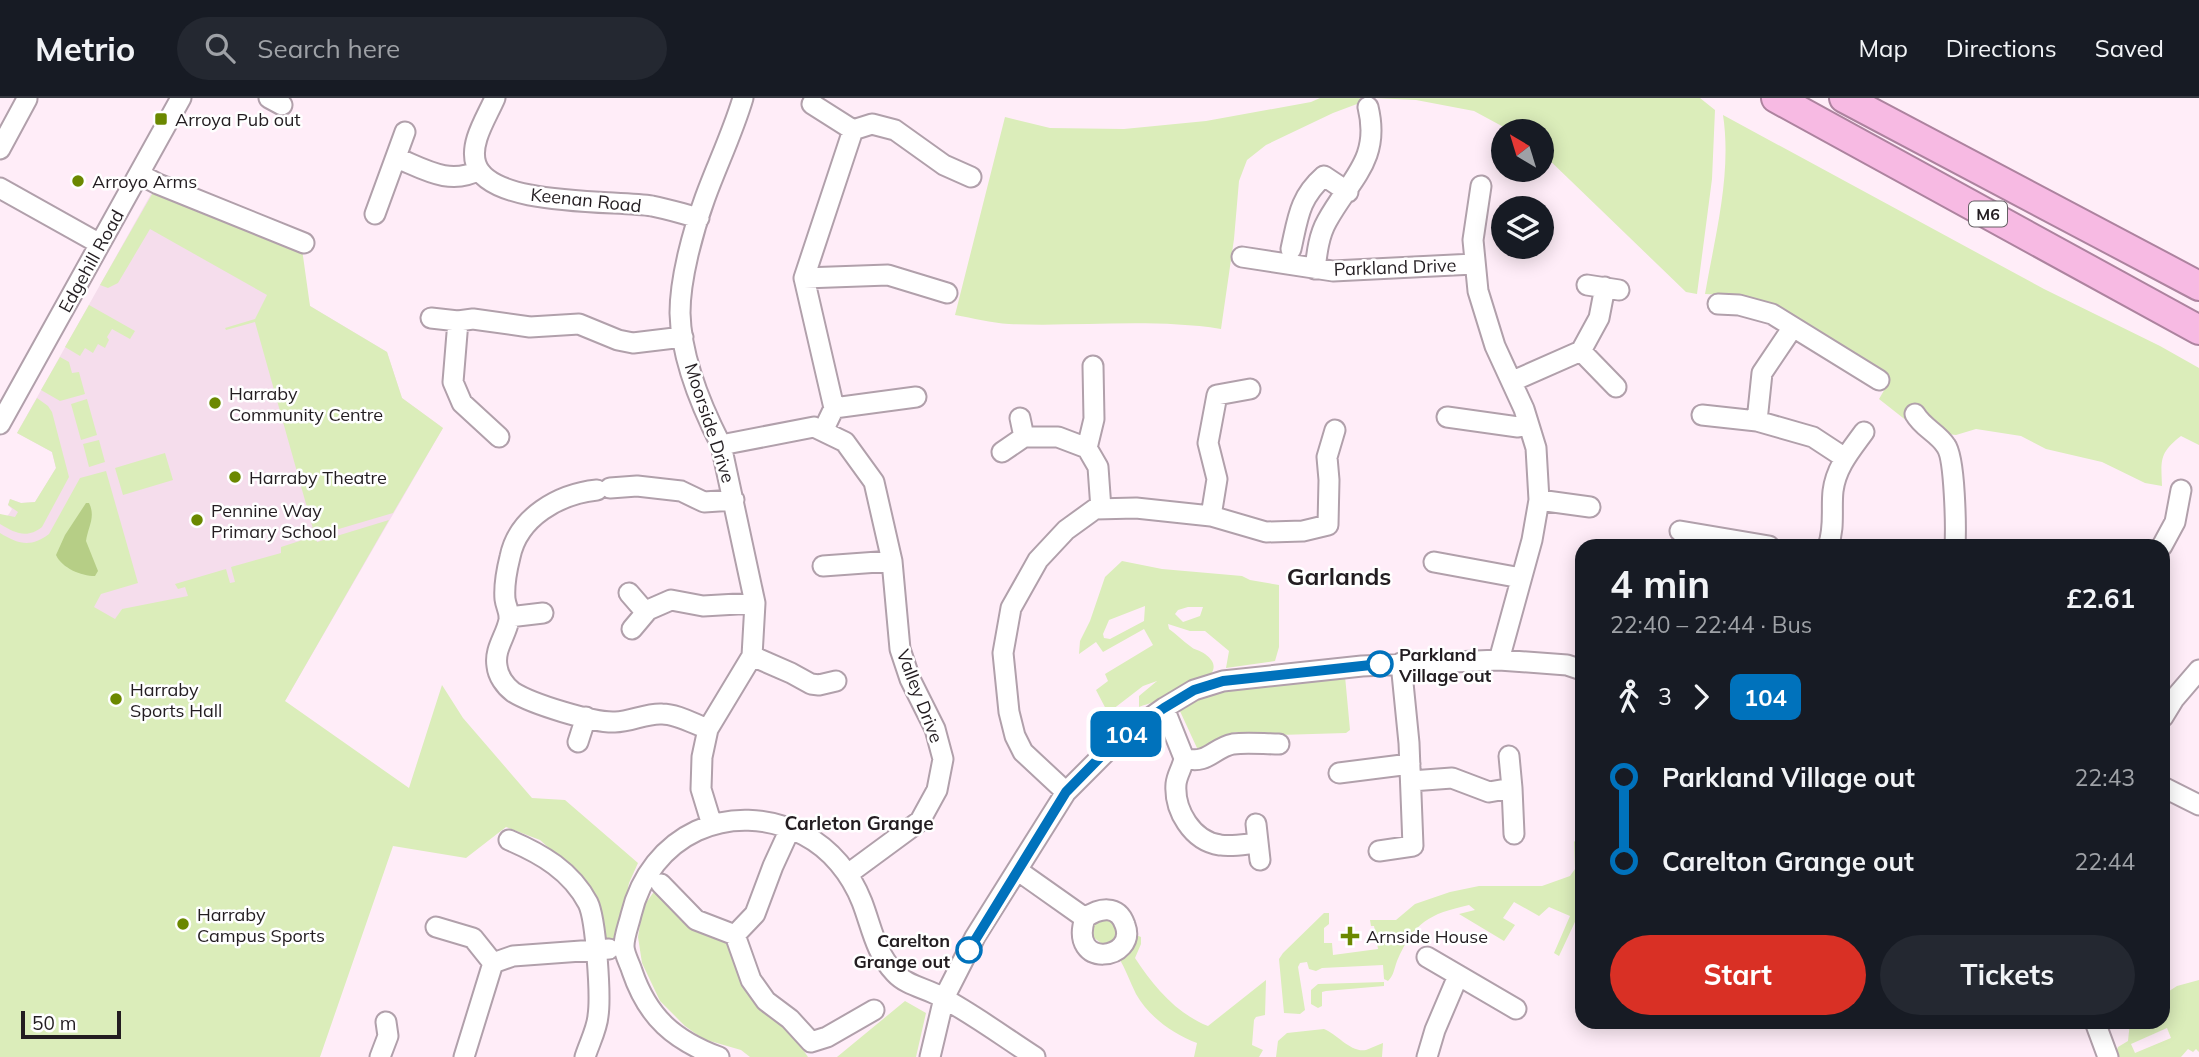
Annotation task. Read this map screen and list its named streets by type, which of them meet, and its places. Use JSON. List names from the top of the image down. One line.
{"streets":{"highway":["M6"],"street":["Keenan Road","Edgehill Road","Parkland Drive","Moorside Drive","Valley Drive"]},"crossings":[["Keenan Road","Moorside Drive"]],"districts":["Garlands","Carleton Grange"],"places":{"transit":["Arroya Pub out"],"other":["Arroyo Arms","Harraby Community Centre","Harraby Theatre","Pennine Way Primary School","Parkland Village out","Harraby Sports Hall","Harraby Campus Sports","Carelton Grange out"],"health":["Arnside House"]},"lines":["bus line 104"],"scale_bar":"50 m","north":"top left","page":{"header":"Metrio","search":"Search here","nav":["Map","Directions","Saved"],"on_map":"104","heading":["4 min","22:40 – 22:44 · Bus","£2.61"],"legs":["3","104"],"list":[{"name":"Parkland Village out","value":"22:43"},{"name":"Carelton Grange out","value":"22:44"}],"buttons":["Start","Tickets"],"scale":"50 m"}}
